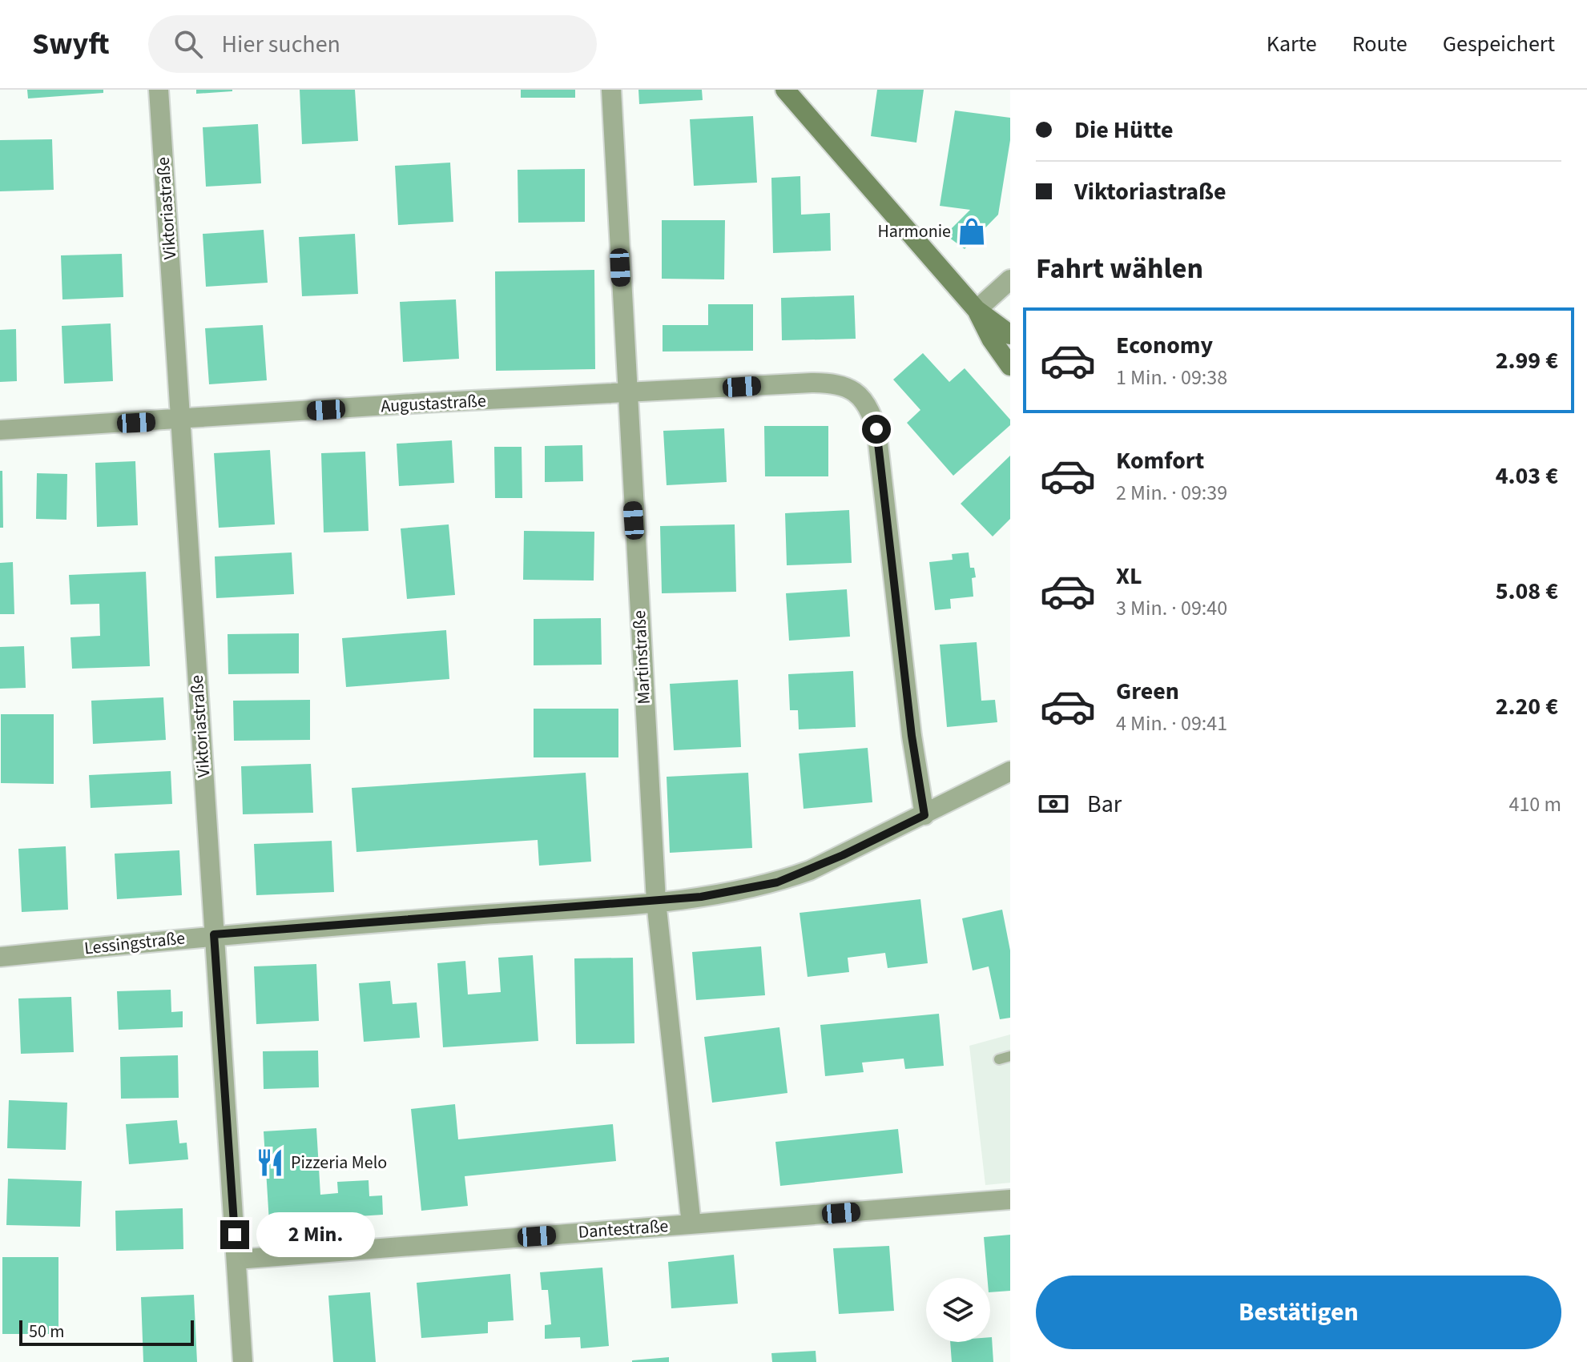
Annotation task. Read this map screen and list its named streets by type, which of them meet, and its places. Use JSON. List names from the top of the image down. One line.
{"streets":{"street":["Viktoriastraße","Augustastraße","Martinstraße","Lessingstraße","Dantestraße"]},"crossings":[["Viktoriastraße","Augustastraße"],["Viktoriastraße","Lessingstraße"],["Viktoriastraße","Dantestraße"],["Augustastraße","Martinstraße"],["Augustastraße","Lessingstraße"],["Martinstraße","Lessingstraße"],["Martinstraße","Dantestraße"]],"places":{"shop":["Harmonie"],"restaurant":["Pizzeria Melo"]},"scale_bar":"50 m","page":{"header":"Swyft","search":"Hier suchen","nav":["Karte","Route","Gespeichert"],"banner":["Die Hütte","Viktoriastraße"],"heading":"Fahrt wählen","list":[{"name":"Economy","note":"1 Min. · 09:38","value":"2.99 €"},{"name":"Komfort","note":"2 Min. · 09:39","value":"4.03 €"},{"name":"XL","note":"3 Min. · 09:40","value":"5.08 €"},{"name":"Green","note":"4 Min. · 09:41","value":"2.20 €"}],"pay":["Bar","410 m"],"bubble":"2 Min.","buttons":"Bestätigen","scale":"50 m"}}
